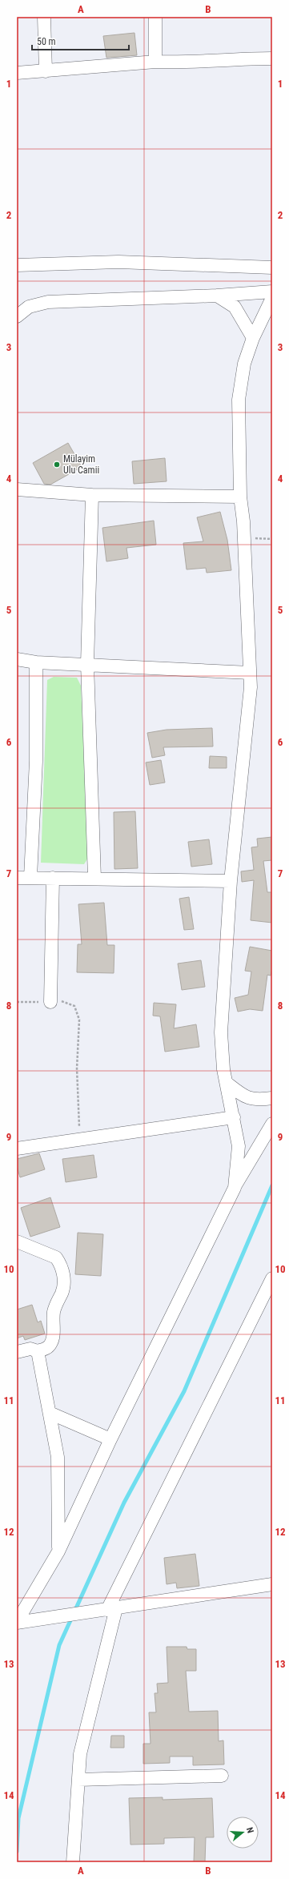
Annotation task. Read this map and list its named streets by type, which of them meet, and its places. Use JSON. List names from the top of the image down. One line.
{"places":["Mülayim Ulu Camii"],"scale_bar":"50 m","north":"right","grid":{"columns":["A","B"],"rows":["1","2","3","4","5","6","7","8","9","10","11","12","13","14"]}}
